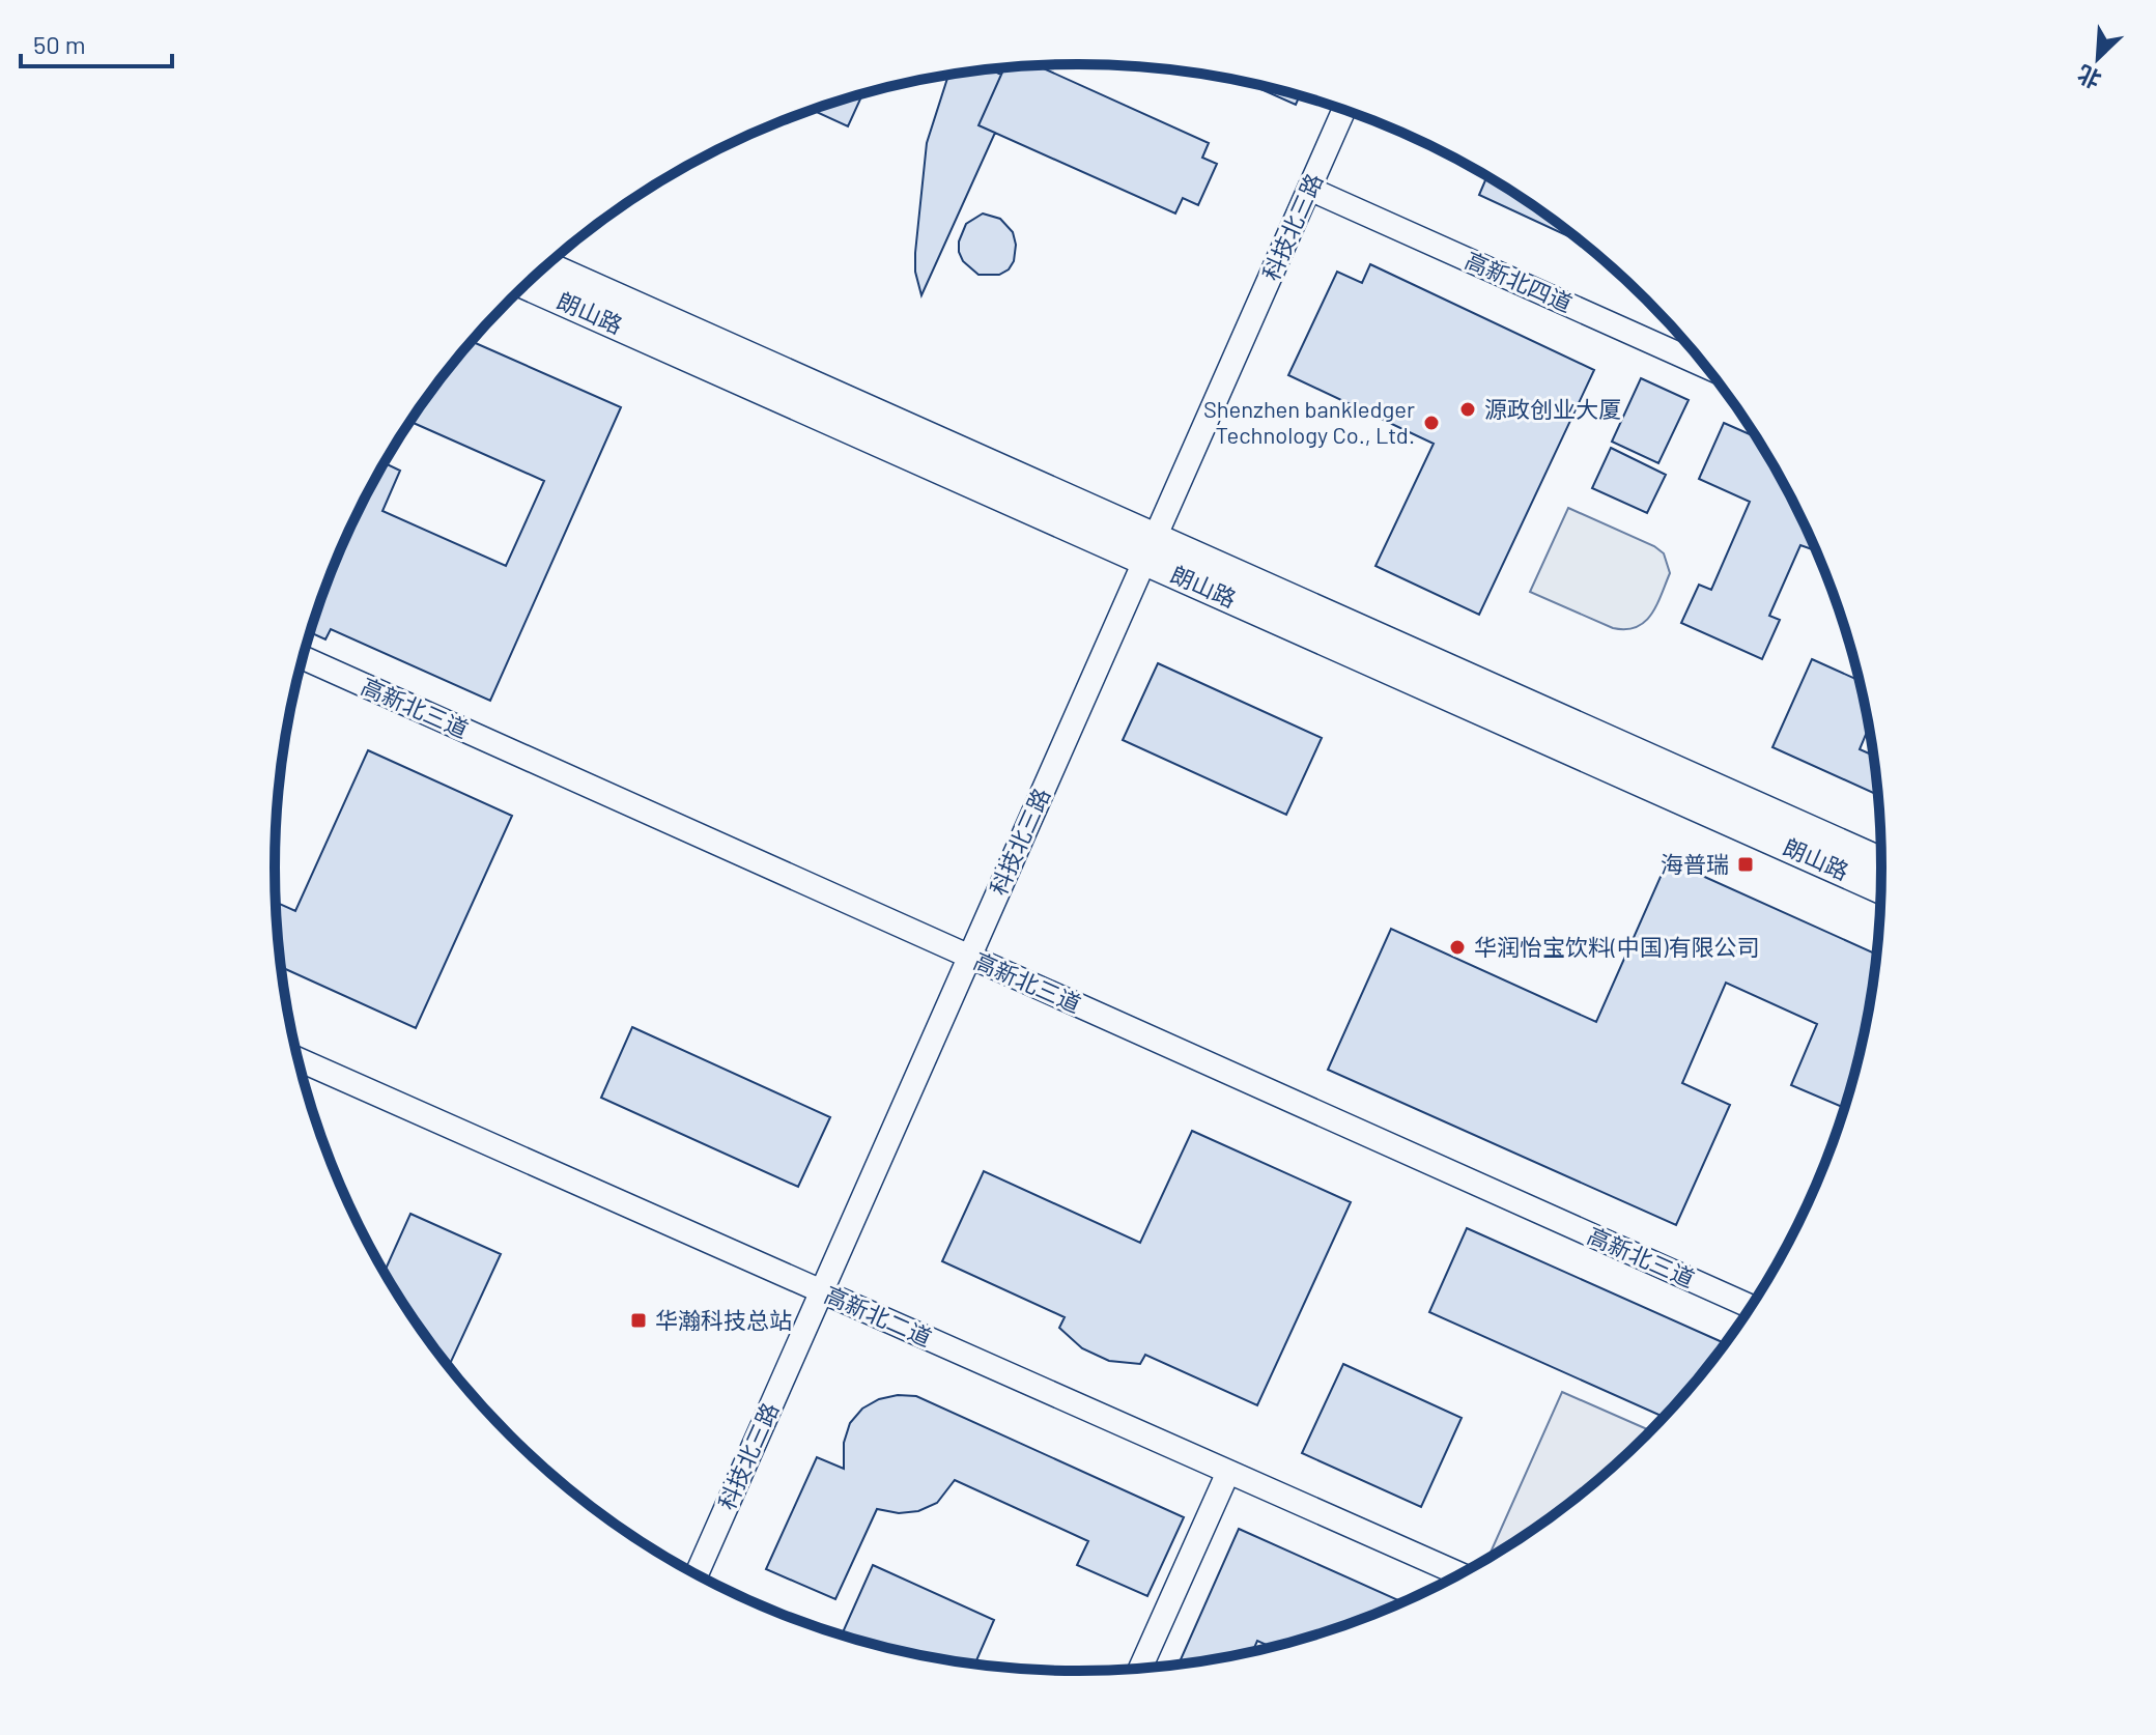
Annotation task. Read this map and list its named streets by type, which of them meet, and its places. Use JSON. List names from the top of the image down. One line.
{"streets":{"main road":["朗山路"],"street":["科技北三路","高新北四道","高新北三道","高新北二道"]},"crossings":[["科技北三路","高新北四道"],["科技北三路","朗山路"],["科技北三路","高新北三道"],["科技北三路","高新北二道"]],"places":{"other":["源政创业大厦","Shenzhen bankledger Technology Co., Ltd.","华润怡宝饮料(中国)有限公司"],"transit":["海普瑞","华瀚科技总站"]},"scale_bar":"50 m","north":"bottom left"}
